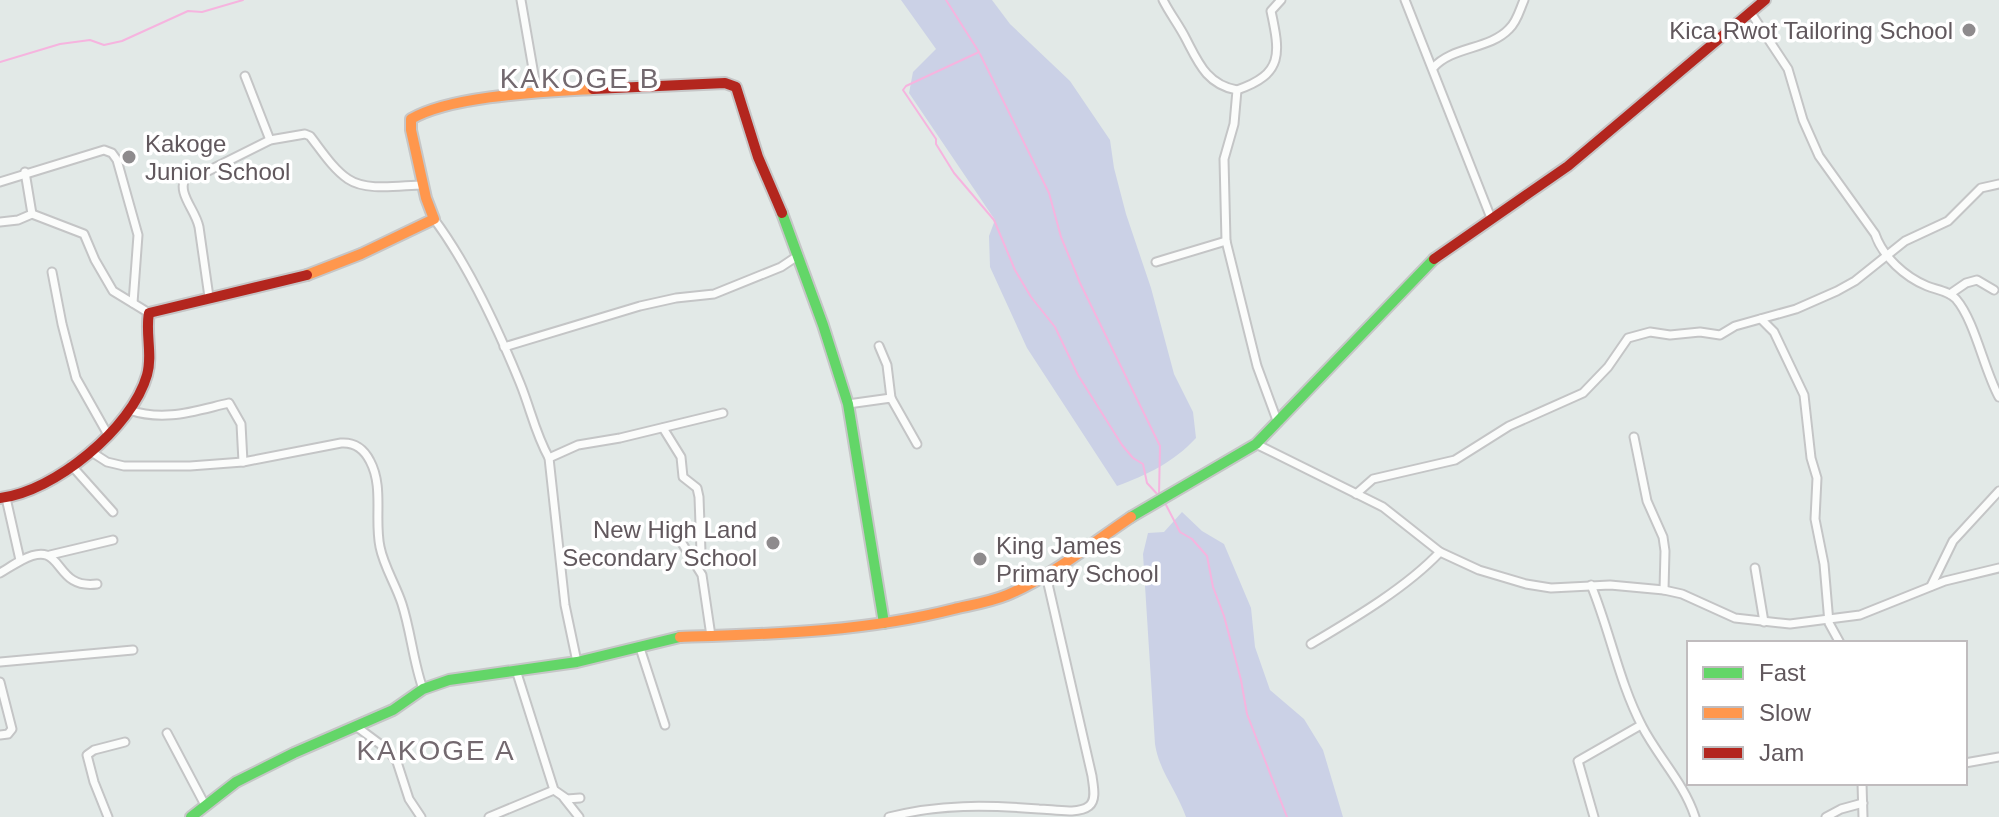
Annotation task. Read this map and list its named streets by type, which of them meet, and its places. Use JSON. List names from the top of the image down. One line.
{"districts":["KAKOGE B","KAKOGE A"],"places":["Kica Rwot Tailoring School","Kakoge Junior School","New High Land Secondary School","King James Primary School"],"legend":["Fast","Slow","Jam"]}
